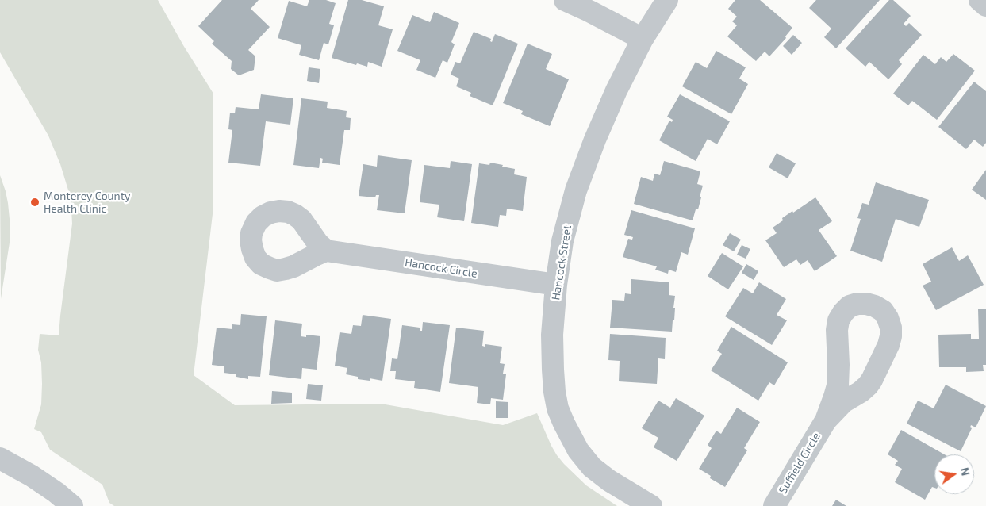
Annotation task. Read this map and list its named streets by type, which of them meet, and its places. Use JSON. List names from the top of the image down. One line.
{"streets":{"street":["Hancock Street","Hancock Circle","Suffield Circle"]},"crossings":[["Hancock Street","Hancock Circle"]],"places":["Monterey County Health Clinic"],"north":"right"}
